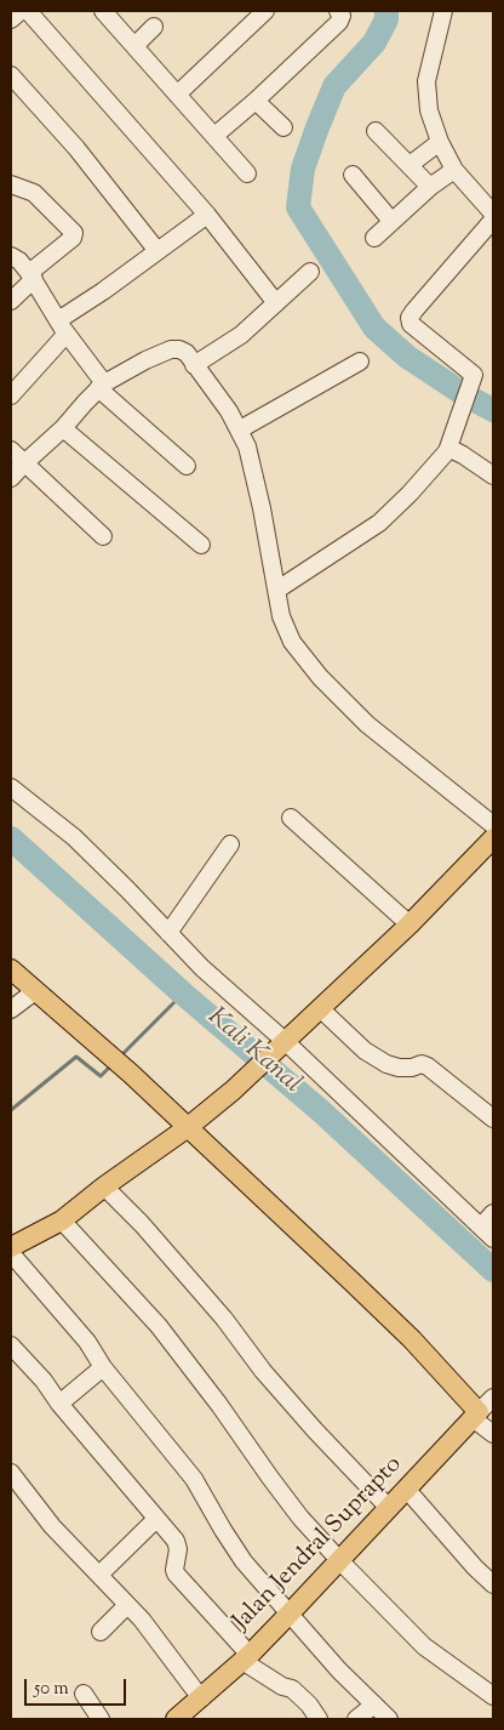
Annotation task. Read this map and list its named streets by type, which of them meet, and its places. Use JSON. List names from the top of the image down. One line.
{"streets":{"main road":["Jalan Jendral Suprapto"]},"water":["Kali Kanal"],"scale_bar":"50 m"}
